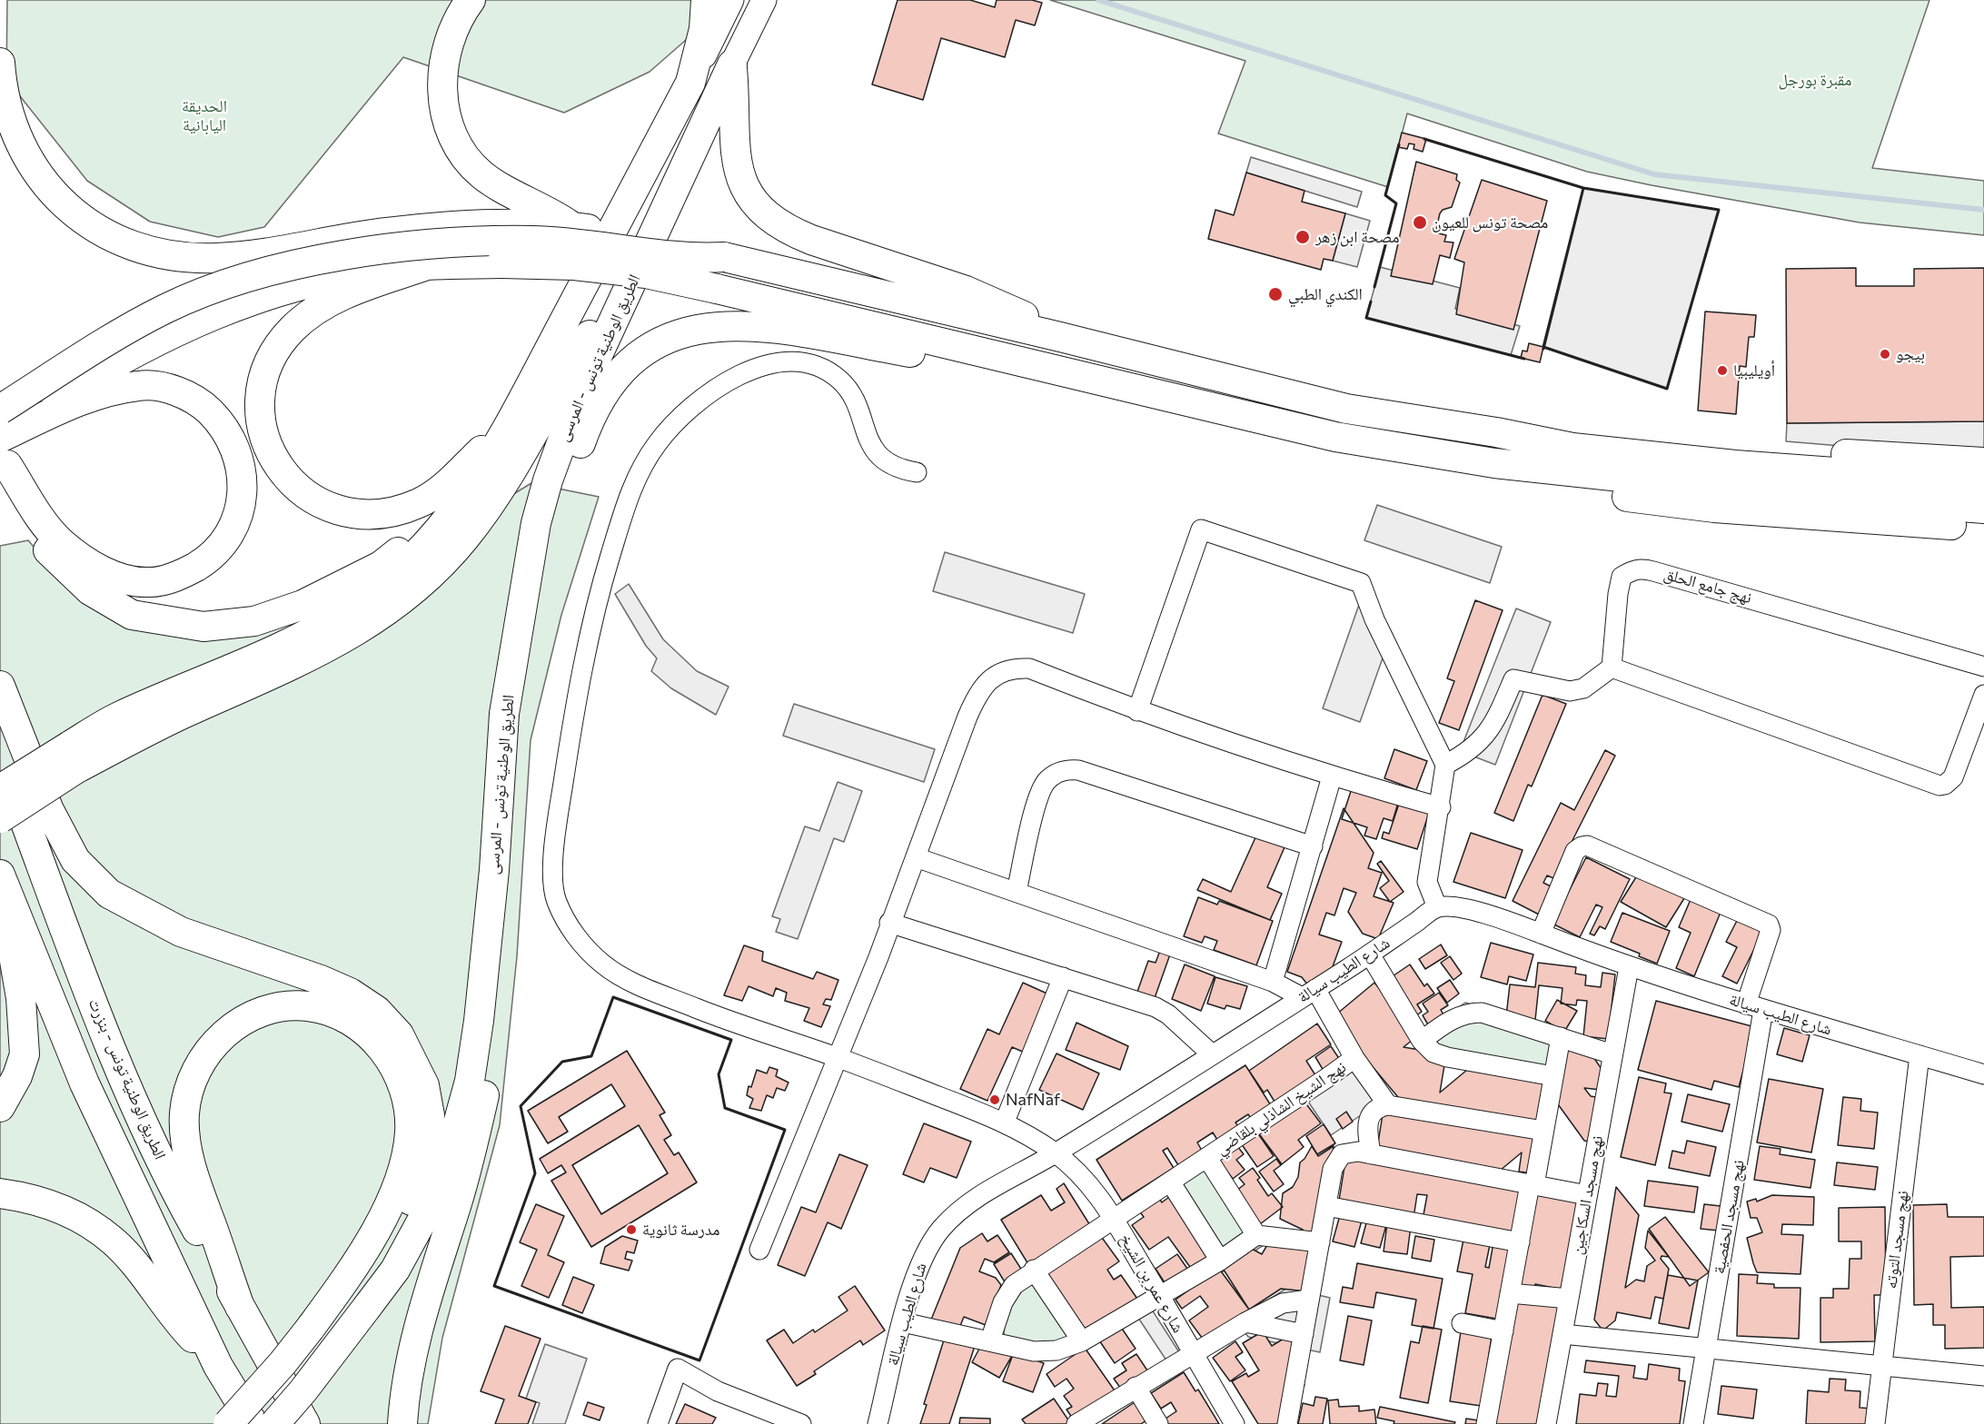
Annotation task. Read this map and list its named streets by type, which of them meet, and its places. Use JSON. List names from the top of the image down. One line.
{"streets":{"highway":["الطريق الوطنية تونس - المرسى","الطريق الوطنية تونس - بنزرت"],"street":["نهج جامع الحلق","شارع الطيب سيالة","نهج الشيخ الشاذلي بلقاضي","نهج مسجد السكاجين","نهج مسجد الحفصية","نهج مسجد التوته","شارع عمر بن الشيخ"]},"crossings":[["شارع الطيب سيالة","نهج مسجد السكاجين"],["شارع الطيب سيالة","نهج مسجد الحفصية"],["شارع الطيب سيالة","نهج مسجد التوته"],["شارع الطيب سيالة","شارع عمر بن الشيخ"],["نهج الشيخ الشاذلي بلقاضي","شارع عمر بن الشيخ"]],"parks":["مقبرة بورجل","الحديقة اليابانية"],"places":["مصحة تونس للعيون","مصحة ابن زهر","الكندي الطبي","بيجو","أويليبيا","NafNaf","مدرسة ثانوية"]}
